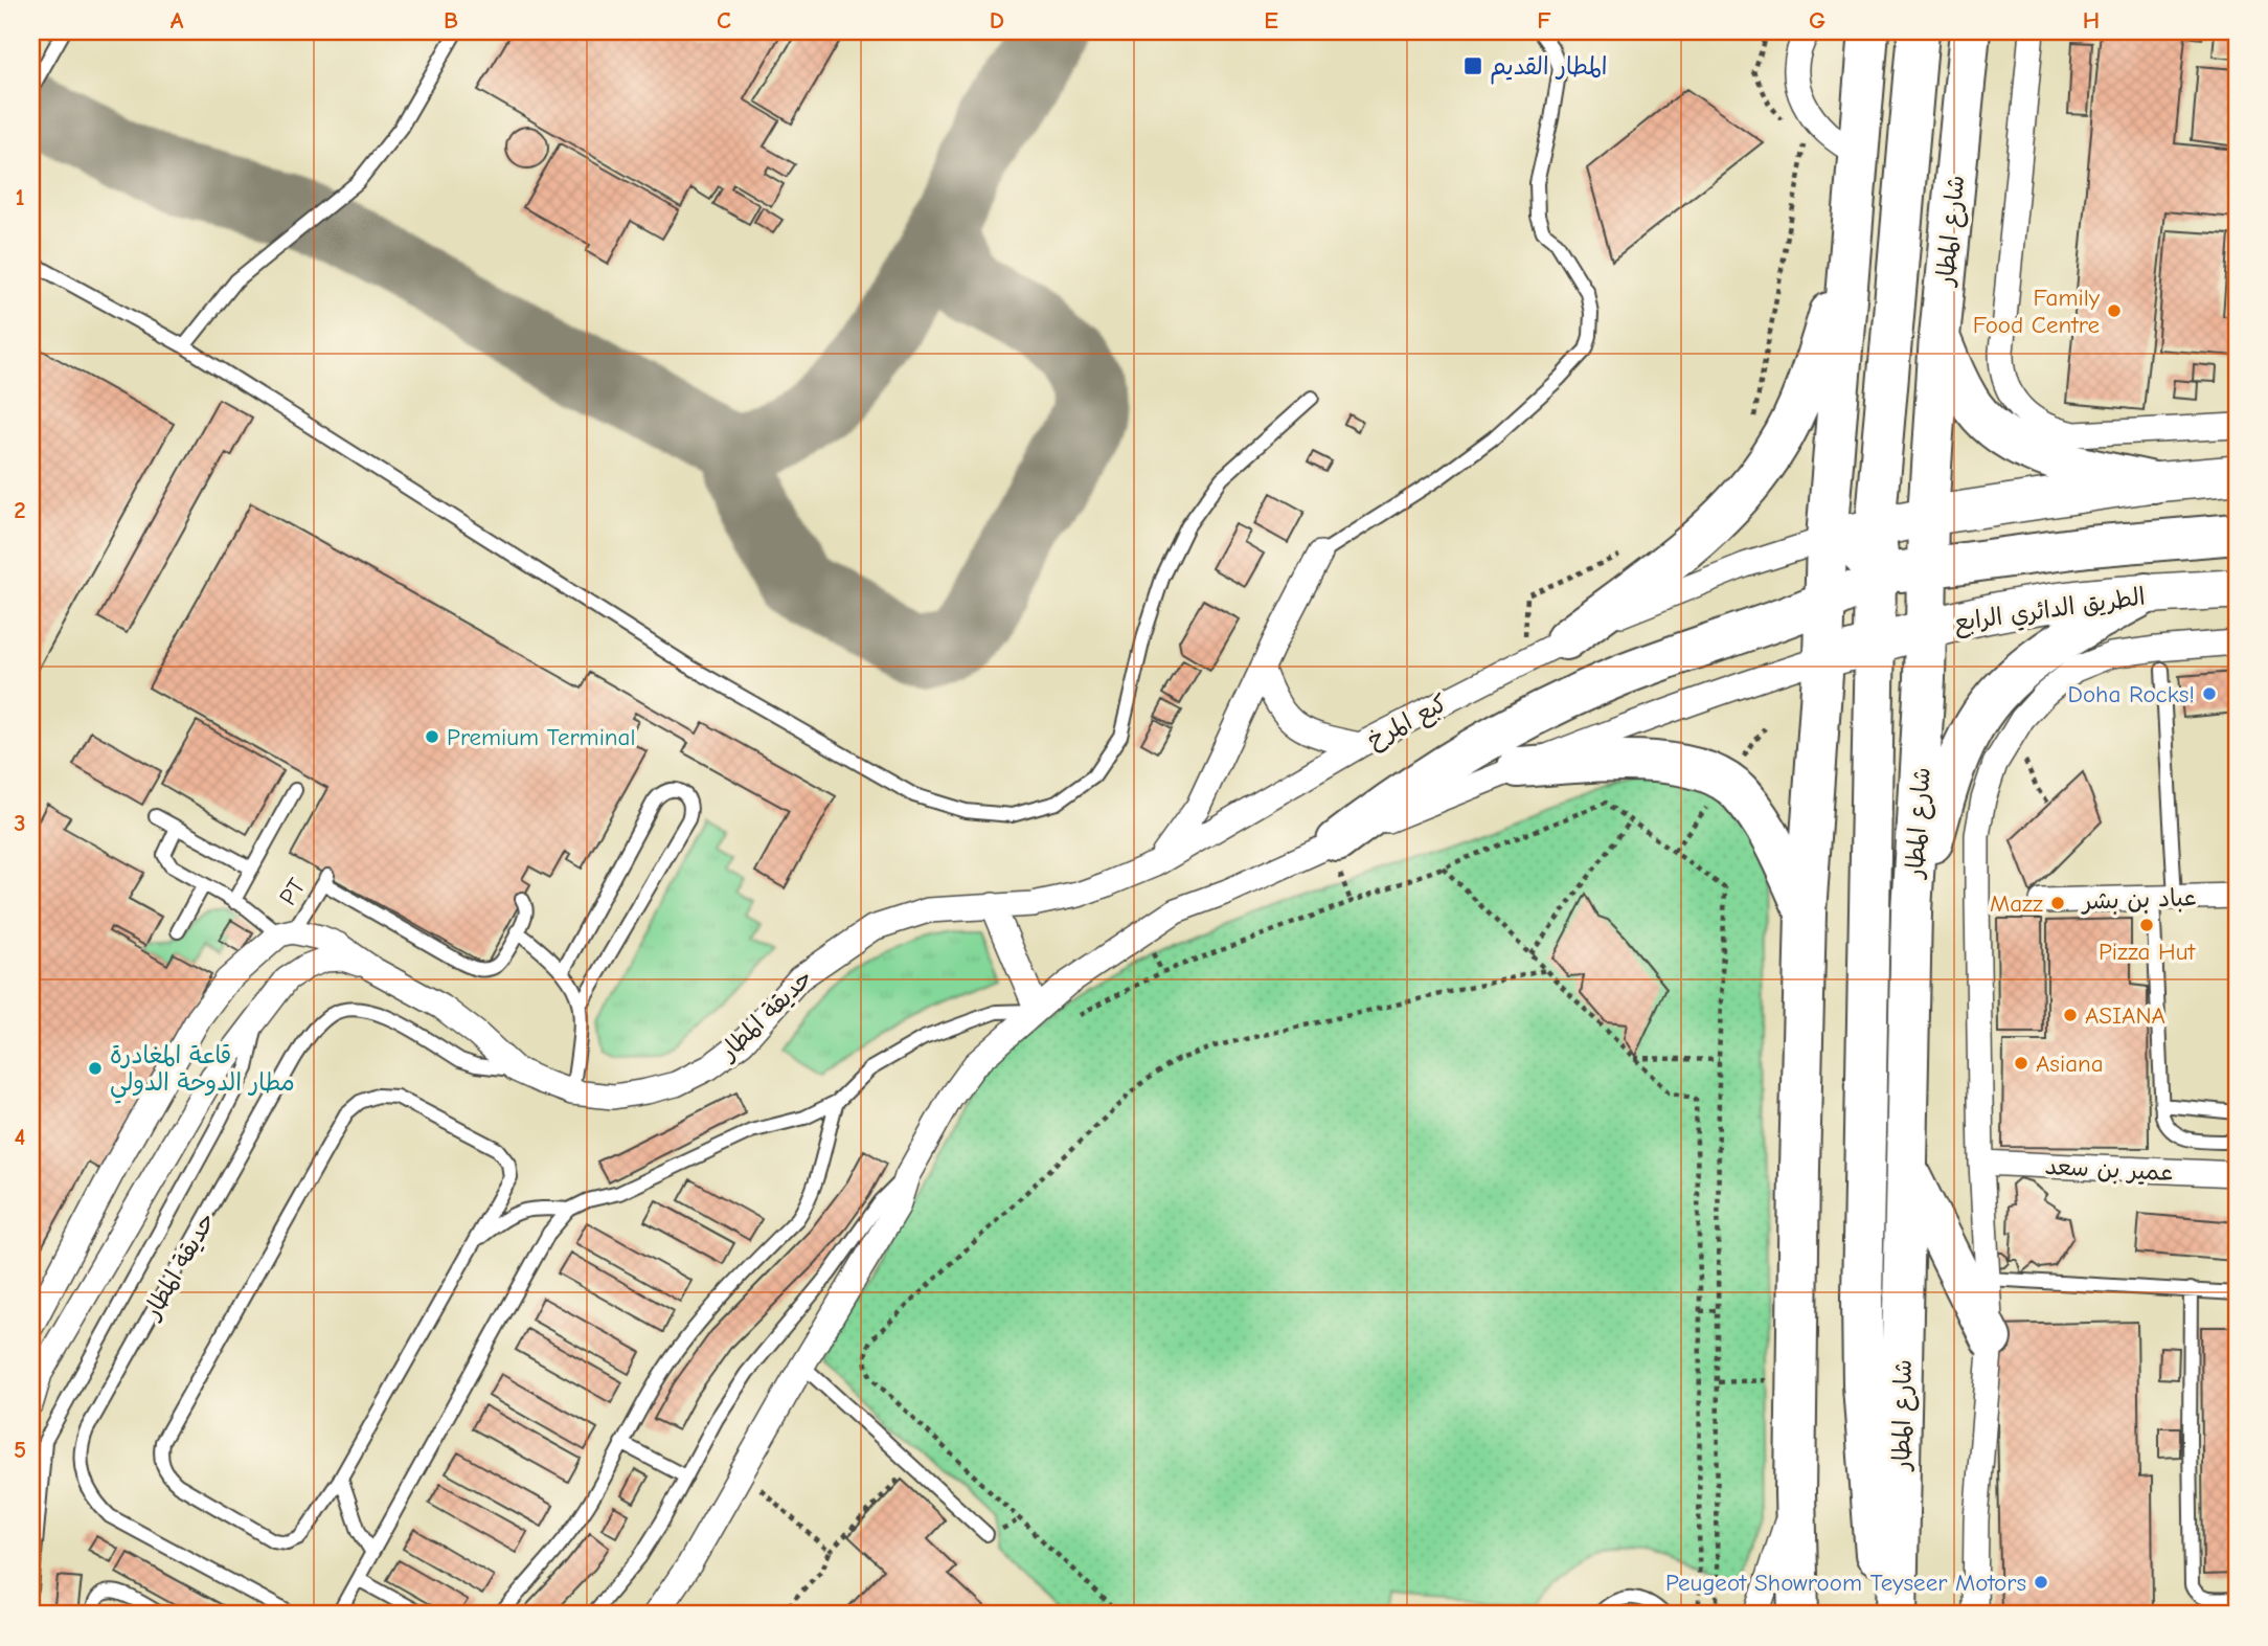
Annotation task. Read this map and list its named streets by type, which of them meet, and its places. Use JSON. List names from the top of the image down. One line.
{"streets":{"highway":["شارع المطار"],"main road":["الطريق الدائري الرابع"],"street":["كبع المرخ","عباد بن بشر","حديقة المطار","عمير بن سعد"],"lane":["PT"]},"crossings":[["شارع المطار","الطريق الدائري الرابع"],["كبع المرخ","حديقة المطار"],["PT","حديقة المطار"]],"places":{"transit":["المطار القديم"],"other":["Family Food Centre","Doha Rocks!","Premium Terminal","Mazz","Pizza Hut","ASIANA","Asiana","قاعة المغادرة مطار الدوحة الدولي","Peugeot Showroom Teyseer Motors"]},"grid":{"columns":["A","B","C","D","E","F","G","H"],"rows":["1","2","3","4","5"]}}
